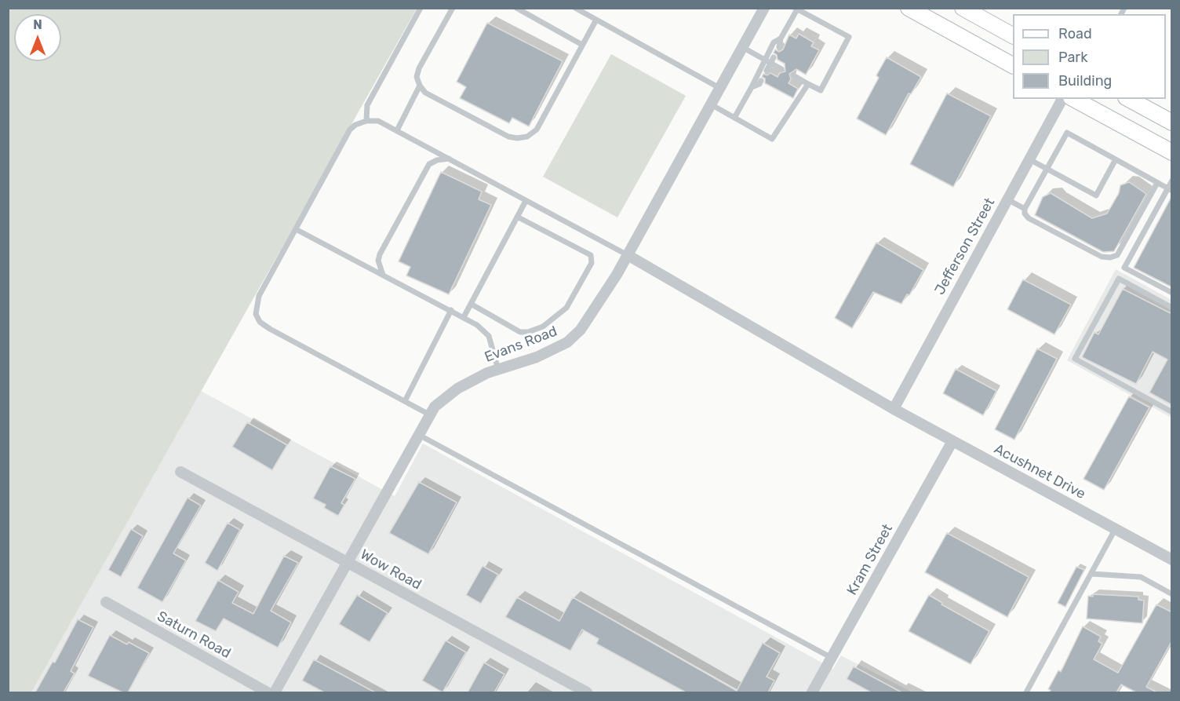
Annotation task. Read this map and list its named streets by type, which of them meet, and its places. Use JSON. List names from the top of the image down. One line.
{"streets":{"street":["Jefferson Street","Evans Road","Acushnet Drive","Kram Street","Wow Road","Saturn Road"]},"crossings":[["Jefferson Street","Acushnet Drive"],["Evans Road","Acushnet Drive"],["Evans Road","Wow Road"],["Acushnet Drive","Kram Street"]],"legend":["Road","Park","Building"],"north":"top"}
